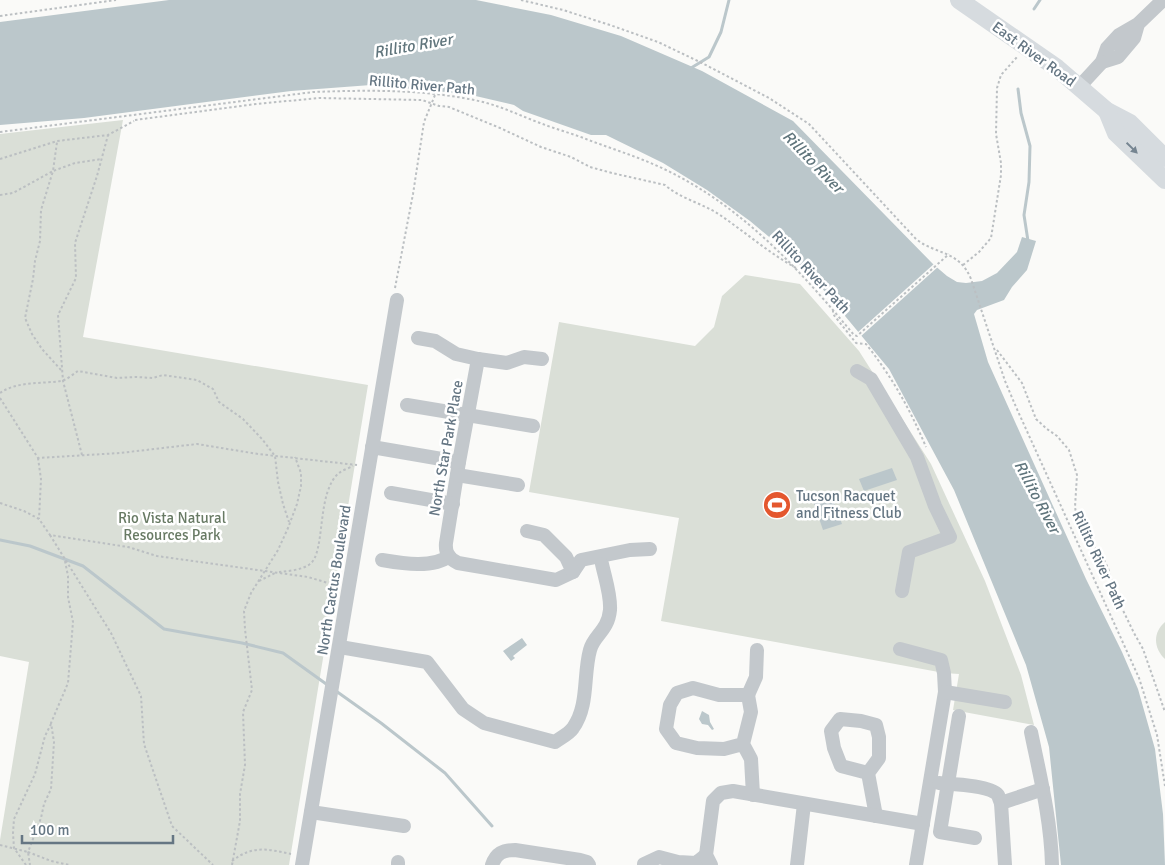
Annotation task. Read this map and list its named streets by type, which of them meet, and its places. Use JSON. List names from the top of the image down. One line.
{"streets":{"main road":["East River Road"],"street":["North Star Park Place","North Cactus Boulevard"],"path":["Rillito River Path"]},"water":["Rillito River"],"parks":["Rio Vista Natural Resources Park"],"places":{"sports":["Tucson Racquet and Fitness Club"]},"scale_bar":"100 m"}
